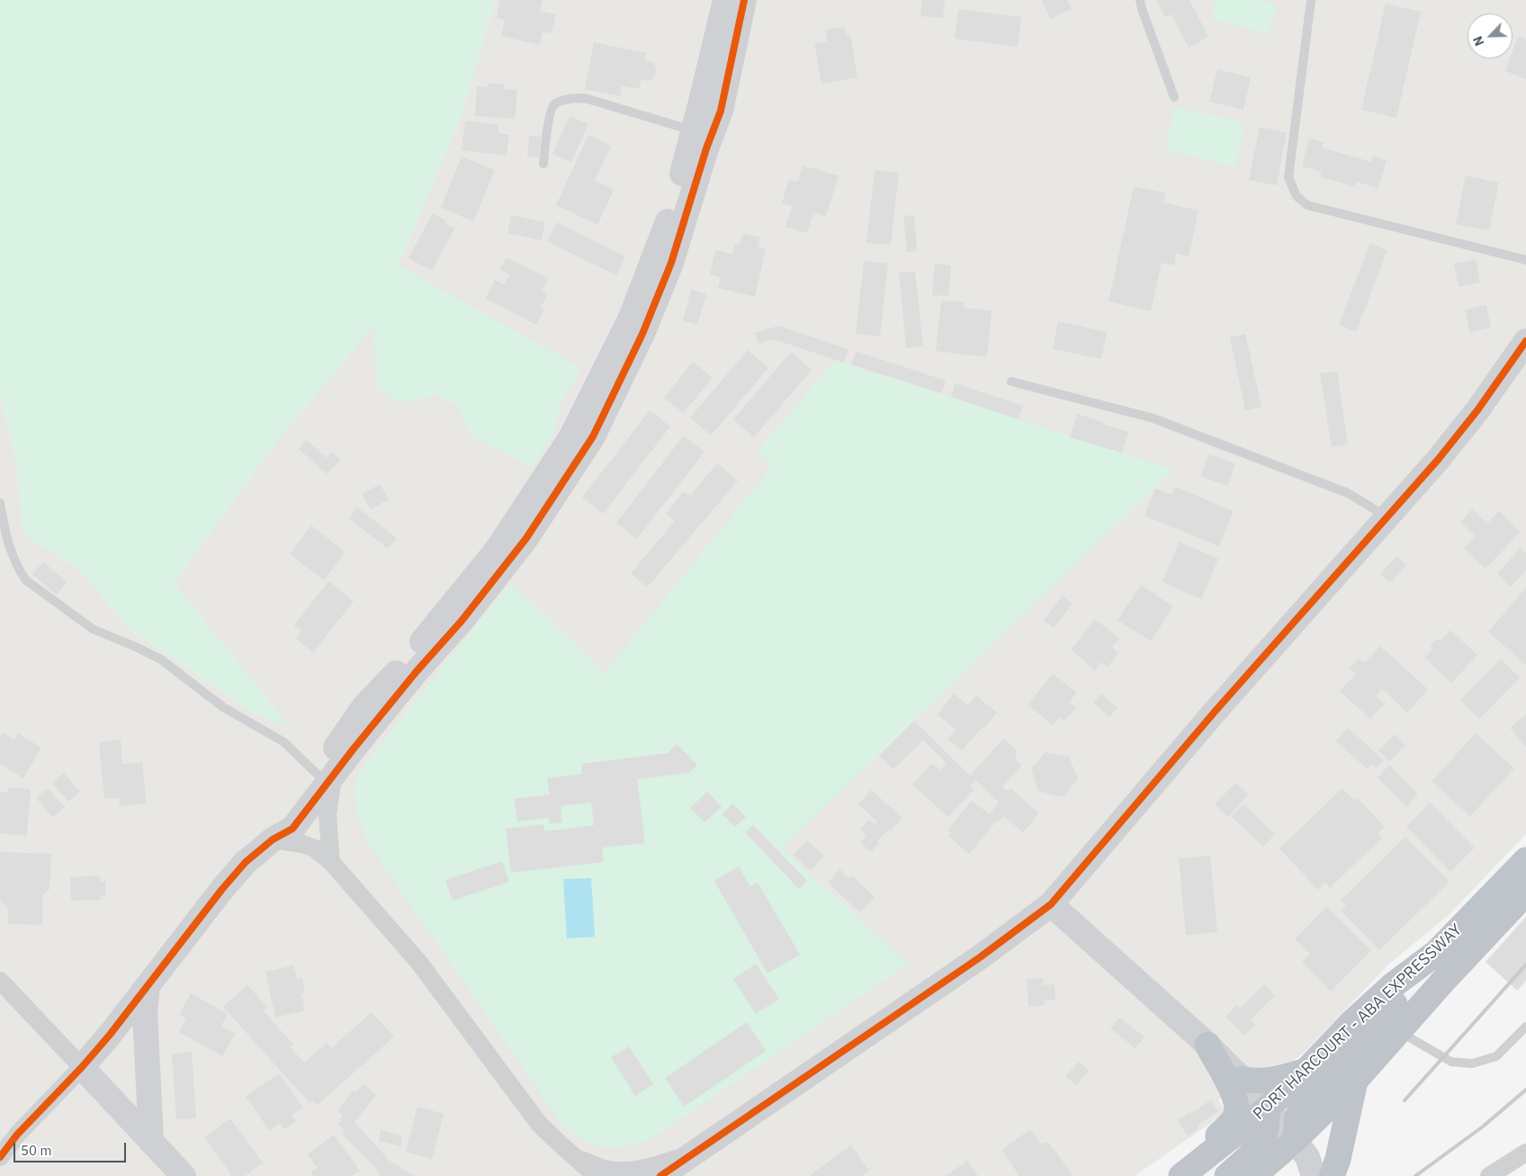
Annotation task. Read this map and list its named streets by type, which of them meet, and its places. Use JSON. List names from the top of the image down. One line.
{"streets":{"highway":["PORT HARCOURT - ABA EXPRESSWAY"]},"scale_bar":"50 m","north":"bottom left"}
